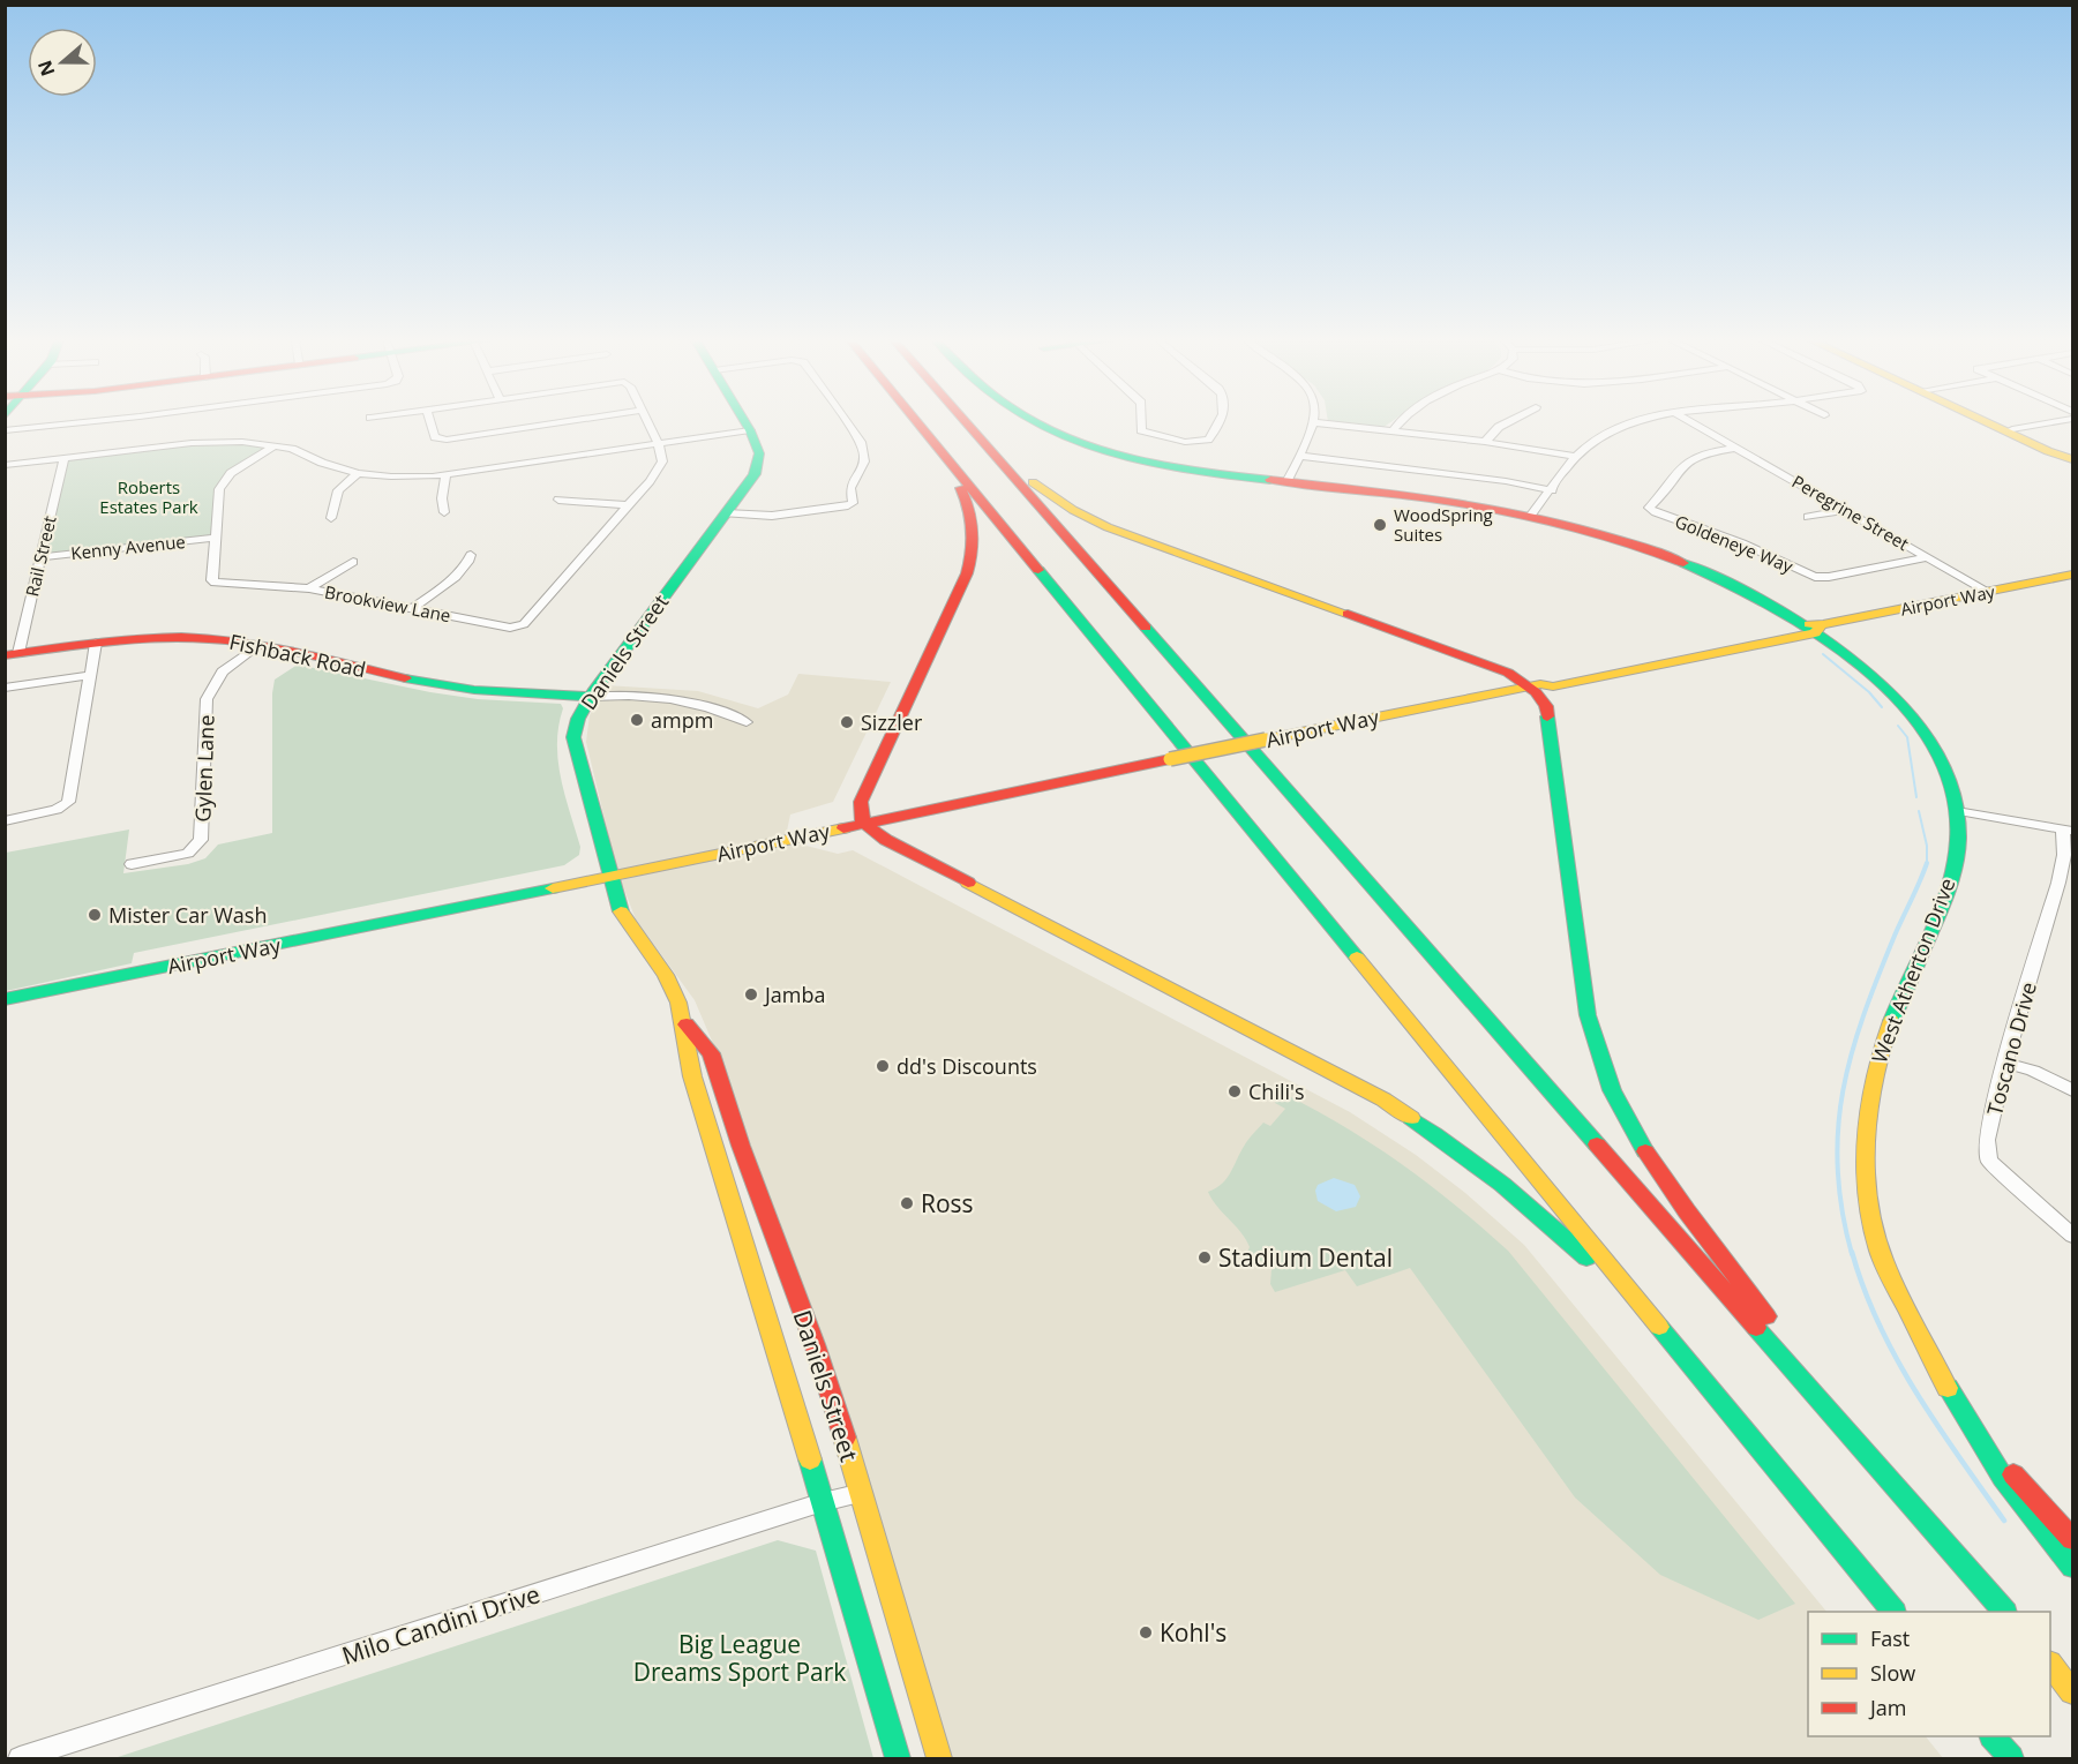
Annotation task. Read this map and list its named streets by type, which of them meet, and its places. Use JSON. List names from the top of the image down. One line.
{"streets":{"main road":["Airport Way","Daniels Street","Fishback Road","West Atherton Drive"],"street":["Peregrine Street","Goldeneye Way","Kenny Avenue","Rail Street","Brookview Lane","Gylen Lane","Toscano Drive","Milo Candini Drive"]},"crossings":[["Peregrine Street","Goldeneye Way"],["Peregrine Street","Airport Way"],["Kenny Avenue","Rail Street"],["Kenny Avenue","Brookview Lane"],["Rail Street","Fishback Road"],["Airport Way","Daniels Street"],["Airport Way","West Atherton Drive"],["Daniels Street","Fishback Road"],["Daniels Street","Milo Candini Drive"],["Fishback Road","Gylen Lane"]],"parks":["Roberts Estates Park","Big League Dreams Sport Park"],"places":["WoodSpring Suites","ampm","Sizzler","Mister Car Wash","Jamba","dd's Discounts","Chili's","Ross","Stadium Dental","Kohl's"],"legend":["Fast","Slow","Jam"],"north":"left"}
